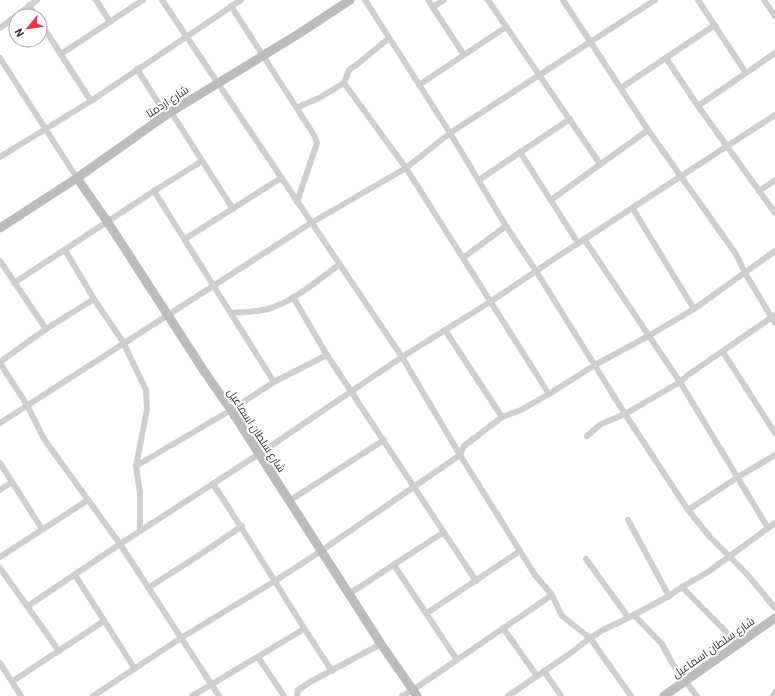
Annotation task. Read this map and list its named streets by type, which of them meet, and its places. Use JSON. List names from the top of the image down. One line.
{"streets":{"street":["شارع اردمتا","شارع سلطان اسماعيل"]},"crossings":[["شارع اردمتا","شارع سلطان اسماعيل"]],"north":"bottom left"}
